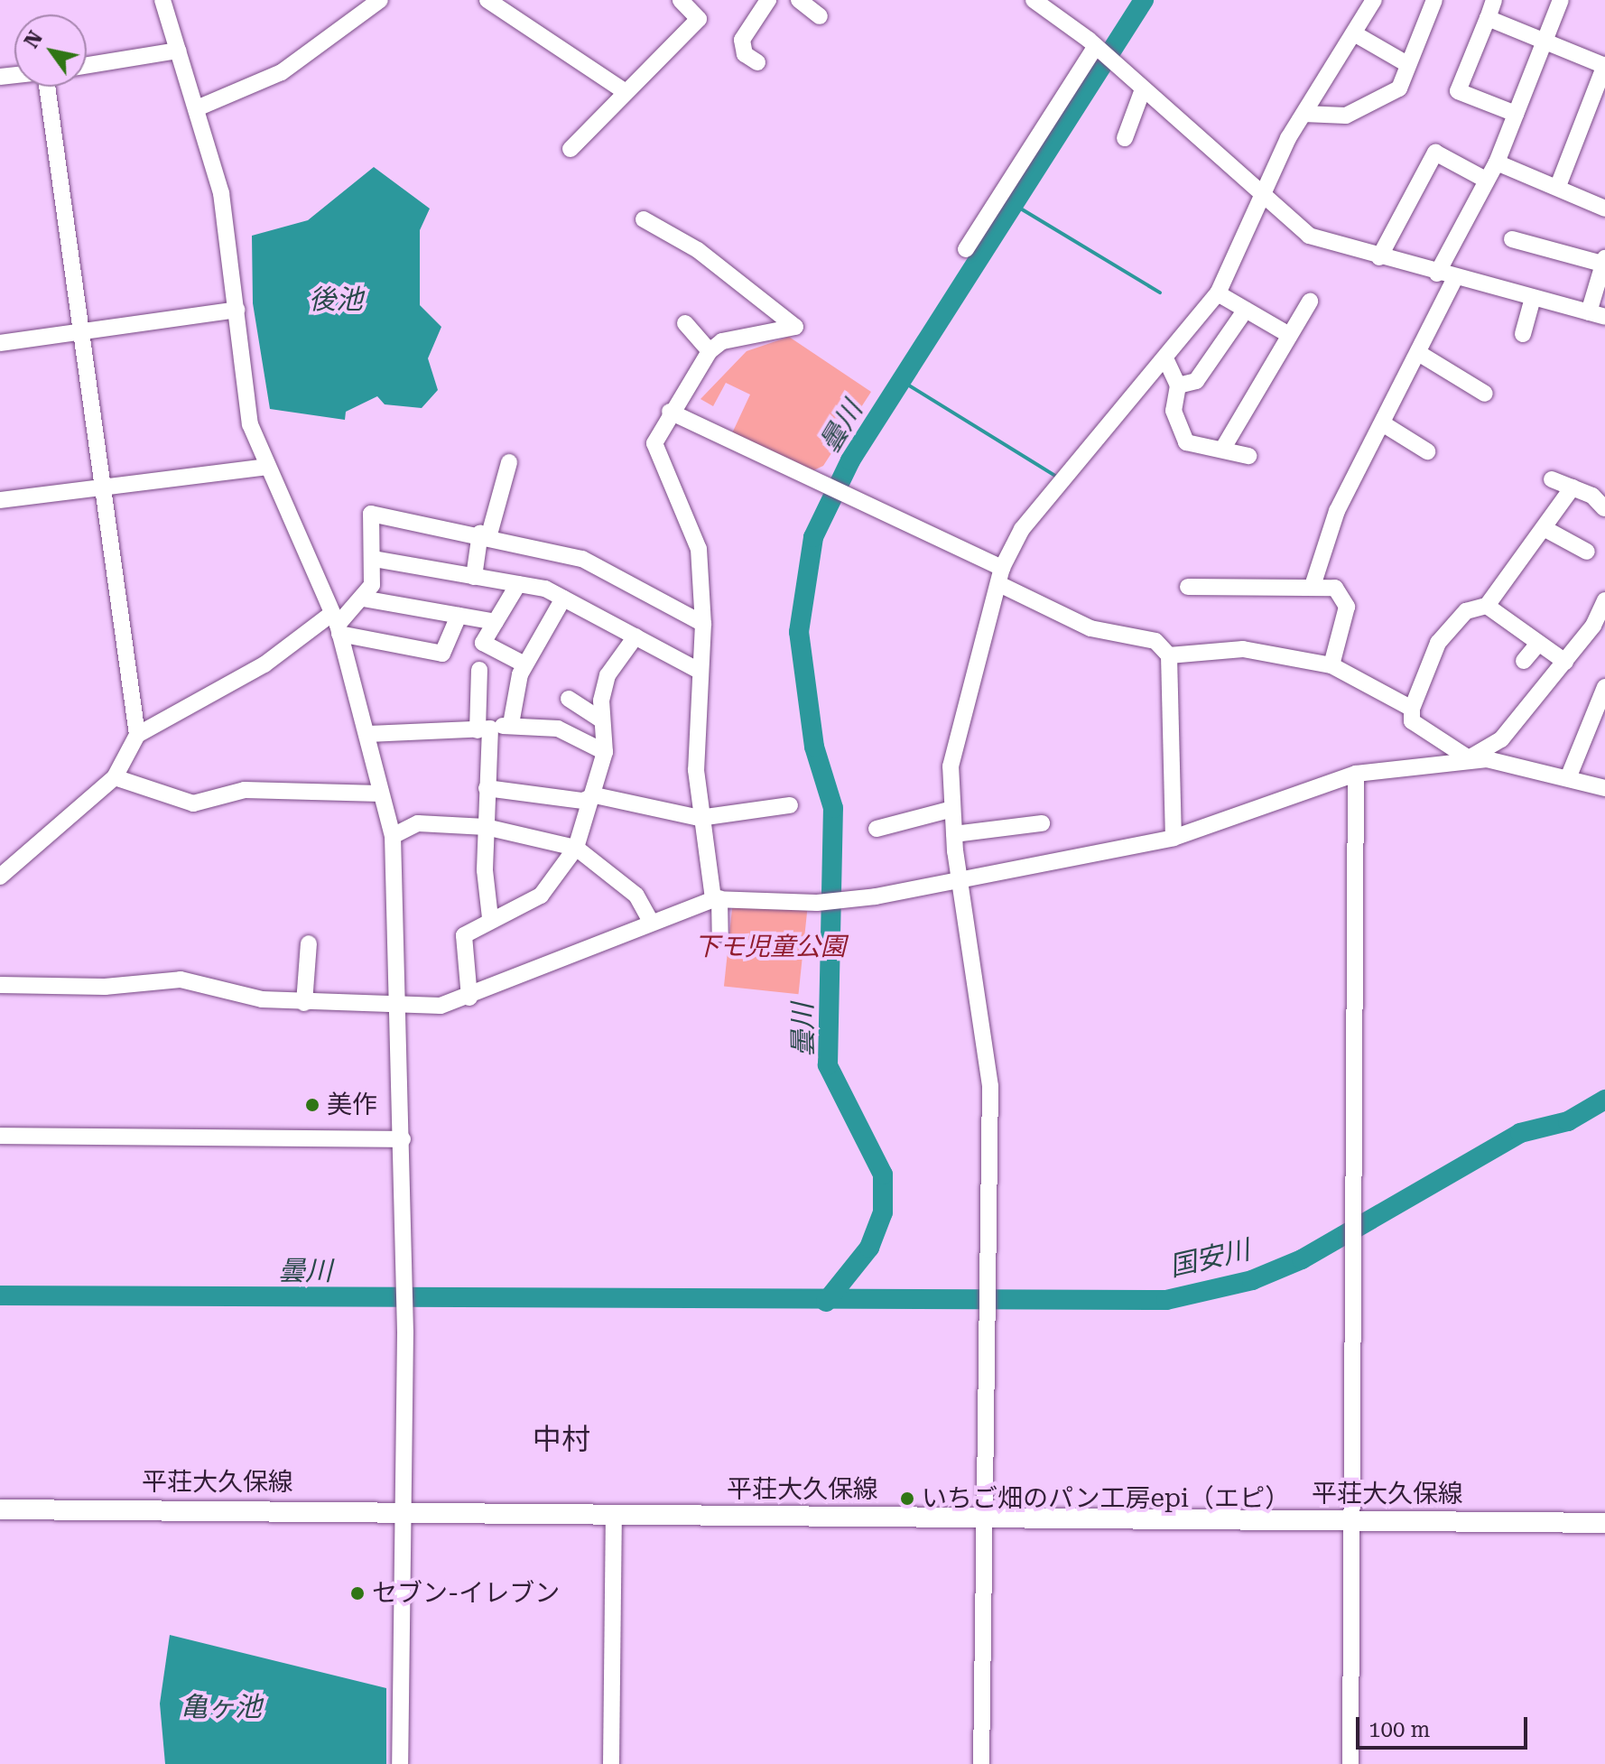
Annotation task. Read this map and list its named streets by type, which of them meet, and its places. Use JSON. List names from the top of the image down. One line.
{"streets":{"main road":["平荘大久保線"]},"districts":["中村"],"water":["後池","曇川","国安川","亀ヶ池"],"parks":["下モ児童公園"],"places":["美作","いちご畑のパン工房epi（エピ）","セブン-イレブン"],"scale_bar":"100 m","north":"top left"}
